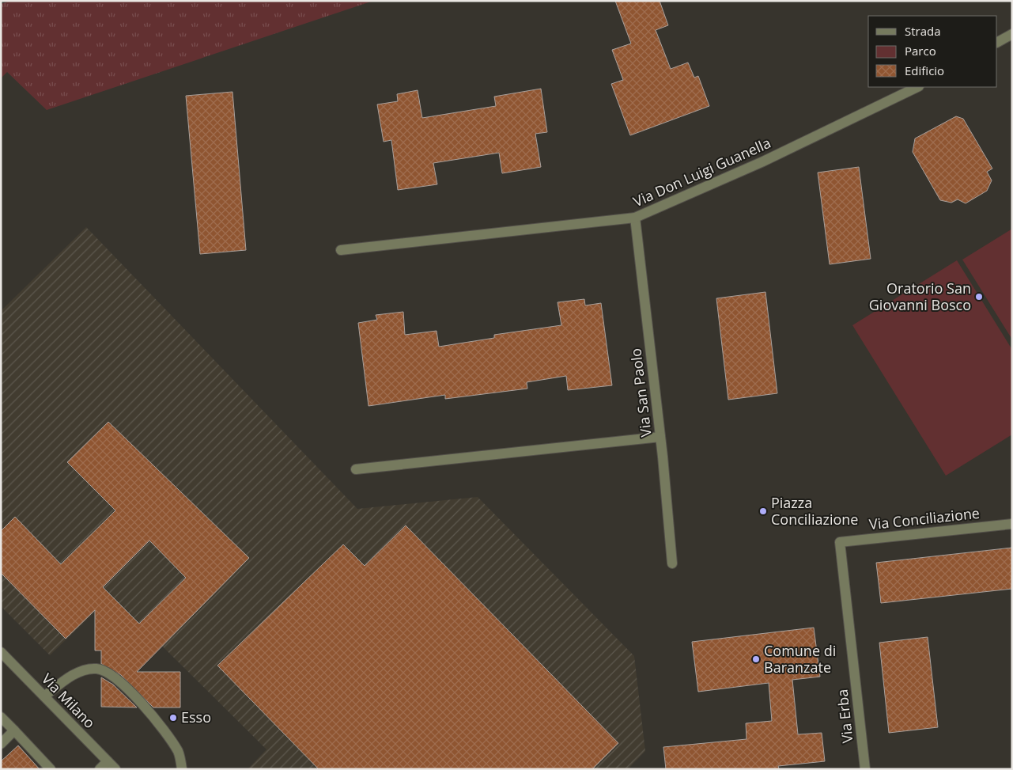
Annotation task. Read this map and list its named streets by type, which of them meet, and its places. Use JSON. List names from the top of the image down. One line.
{"streets":{"street":["Via Don Luigi Guanella","Via San Paolo","Via Conciliazione","Via Milano","Via Erba"]},"crossings":[["Via Don Luigi Guanella","Via San Paolo"],["Via Conciliazione","Via Erba"]],"places":["Oratorio San Giovanni Bosco","Piazza Conciliazione","Comune di Baranzate","Esso"],"legend":["Strada","Parco","Edificio"]}
